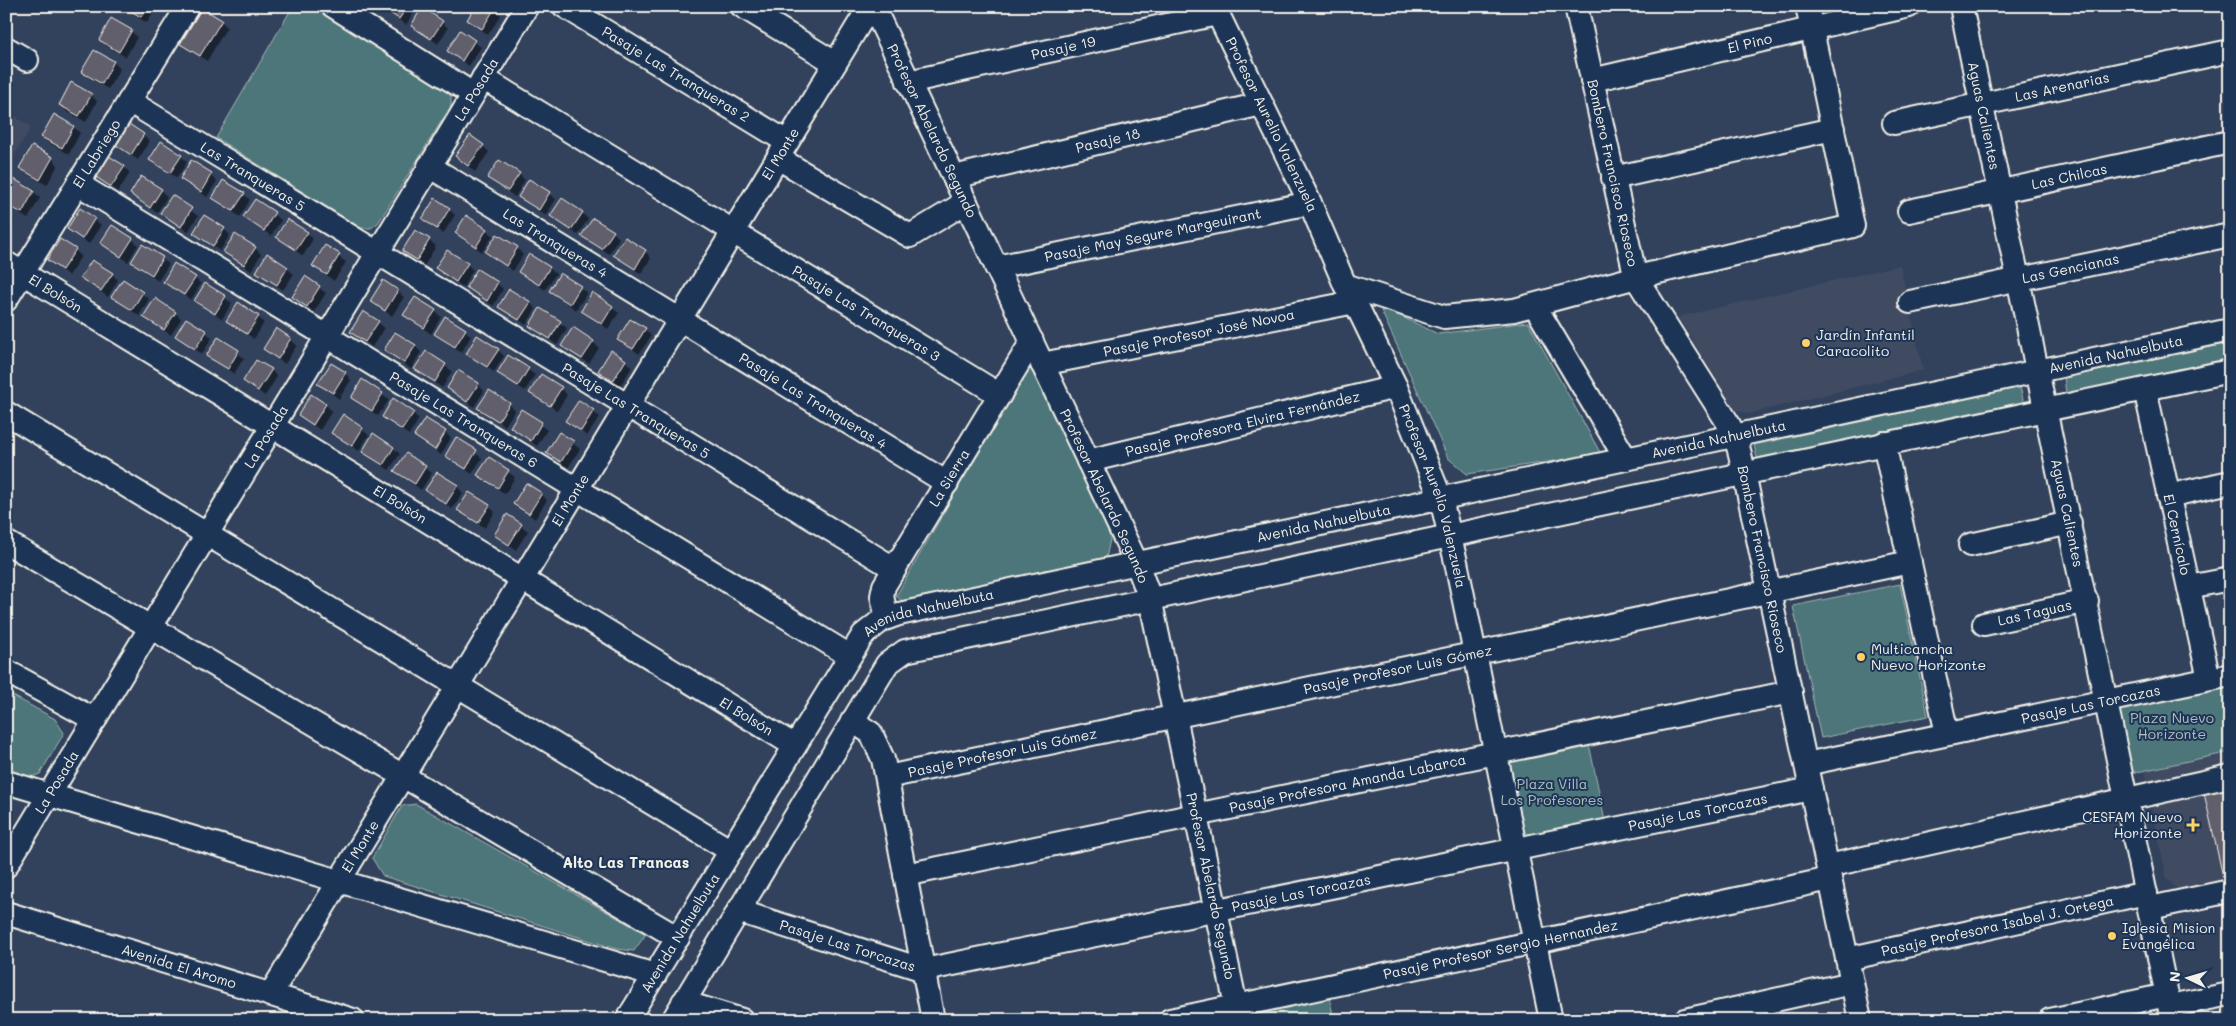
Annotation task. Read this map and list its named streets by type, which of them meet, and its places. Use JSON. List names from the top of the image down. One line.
{"streets":{"street":["El Pino","Pasaje 19","Pasaje Las Tranqueras 2","Las Arenarias","La Posada","Aguas Calientes","Profesor Aurelio Valenzuela","Profesor Abelardo Segundo","Pasaje 18","El Labriego","El Monte","Bombero Francisco Rioseco","Las Tranqueras 5","Las Chilcas","Pasaje May Segure Margeuirant","Las Tranqueras 4","Las Gencianas","El Bolsón","Pasaje Las Tranqueras 3","Pasaje Profesor José Novoa","Avenida Nahuelbuta","Pasaje Las Tranqueras 4","Pasaje Las Tranqueras 5","Pasaje Las Tranqueras 6","Pasaje Profesora Elvira Fernández","La Sierra","El Cernícalo","Las Taguas","Pasaje Profesor Luis Gómez","Pasaje Las Torcazas","Pasaje Profesora Amanda Labarca","Pasaje Profesora Isabel J. Ortega","Pasaje Profesor Sergio Hernandez","Avenida El Aromo"]},"crossings":[["El Pino","Bombero Francisco Rioseco"],["Pasaje 19","Profesor Aurelio Valenzuela"],["Pasaje 19","Profesor Abelardo Segundo"],["Pasaje Las Tranqueras 2","Profesor Abelardo Segundo"],["Pasaje Las Tranqueras 2","El Monte"],["Las Arenarias","Aguas Calientes"],["La Posada","Las Tranqueras 5"],["La Posada","Las Tranqueras 4"],["La Posada","El Bolsón"],["La Posada","Pasaje Las Tranqueras 3"],["La Posada","Pasaje Las Tranqueras 5"],["La Posada","Pasaje Las Tranqueras 6"],["Aguas Calientes","Las Chilcas"],["Aguas Calientes","Las Gencianas"],["Aguas Calientes","Avenida Nahuelbuta"],["Aguas Calientes","Las Taguas"],["Aguas Calientes","Pasaje Las Torcazas"],["Aguas Calientes","Pasaje Profesora Isabel J. Ortega"],["Aguas Calientes","Pasaje Profesor Sergio Hernandez"],["Profesor Aurelio Valenzuela","Pasaje 18"],["Profesor Aurelio Valenzuela","Pasaje May Segure Margeuirant"],["Profesor Aurelio Valenzuela","Pasaje Profesor José Novoa"],["Profesor Aurelio Valenzuela","Avenida Nahuelbuta"],["Profesor Aurelio Valenzuela","Pasaje Profesora Elvira Fernández"],["Profesor Aurelio Valenzuela","Pasaje Profesor Luis Gómez"],["Profesor Aurelio Valenzuela","Pasaje Las Torcazas"],["Profesor Aurelio Valenzuela","Pasaje Profesora Amanda Labarca"],["Profesor Aurelio Valenzuela","Pasaje Profesor Sergio Hernandez"],["Profesor Abelardo Segundo","Pasaje 18"],["Profesor Abelardo Segundo","El Monte"],["Profesor Abelardo Segundo","Pasaje May Segure Margeuirant"],["Profesor Abelardo Segundo","Pasaje Profesor José Novoa"],["Profesor Abelardo Segundo","Avenida Nahuelbuta"],["Profesor Abelardo Segundo","Pasaje Profesora Elvira Fernández"],["Profesor Abelardo Segundo","La Sierra"],["Profesor Abelardo Segundo","Pasaje Profesor Luis Gómez"],["Profesor Abelardo Segundo","Pasaje Las Torcazas"],["Profesor Abelardo Segundo","Pasaje Profesora Amanda Labarca"],["Profesor Abelardo Segundo","Pasaje Profesor Sergio Hernandez"],["El Labriego","Las Tranqueras 5"],["El Labriego","El Bolsón"],["El Labriego","Pasaje Las Tranqueras 6"],["El Monte","Las Tranqueras 4"],["El Monte","El Bolsón"],["El Monte","Pasaje Las Tranqueras 3"],["El Monte","Pasaje Las Tranqueras 4"],["El Monte","Pasaje Las Tranqueras 5"],["El Monte","Pasaje Las Tranqueras 6"],["El Monte","Avenida El Aromo"],["Bombero Francisco Rioseco","Pasaje Profesor José Novoa"],["Bombero Francisco Rioseco","Avenida Nahuelbuta"],["Bombero Francisco Rioseco","Pasaje Profesor Luis Gómez"],["Bombero Francisco Rioseco","Pasaje Las Torcazas"],["Bombero Francisco Rioseco","Pasaje Profesora Amanda Labarca"],["Bombero Francisco Rioseco","Pasaje Profesora Isabel J. Ortega"],["Bombero Francisco Rioseco","Pasaje Profesor Sergio Hernandez"],["Las Tranqueras 5","Pasaje Las Tranqueras 5"],["Las Tranqueras 4","Pasaje Las Tranqueras 4"],["El Bolsón","Avenida Nahuelbuta"],["Pasaje Las Tranqueras 3","La Sierra"],["Avenida Nahuelbuta","Pasaje Las Tranqueras 6"],["Avenida Nahuelbuta","La Sierra"],["Avenida Nahuelbuta","El Cernícalo"],["Avenida Nahuelbuta","Pasaje Las Torcazas"],["Pasaje Las Tranqueras 4","La Sierra"],["Pasaje Las Tranqueras 5","La Sierra"],["El Cernícalo","Pasaje Las Torcazas"]],"districts":["Alto Las Trancas"],"parks":["Plaza Nuevo Horizonte","Plaza Villa Los Profesores"],"places":{"other":["Jardín Infantil Caracolito","Multicancha Nuevo Horizonte","Iglesia Mision Evangélica"],"health":["CESFAM Nuevo Horizonte"]},"north":"left"}
